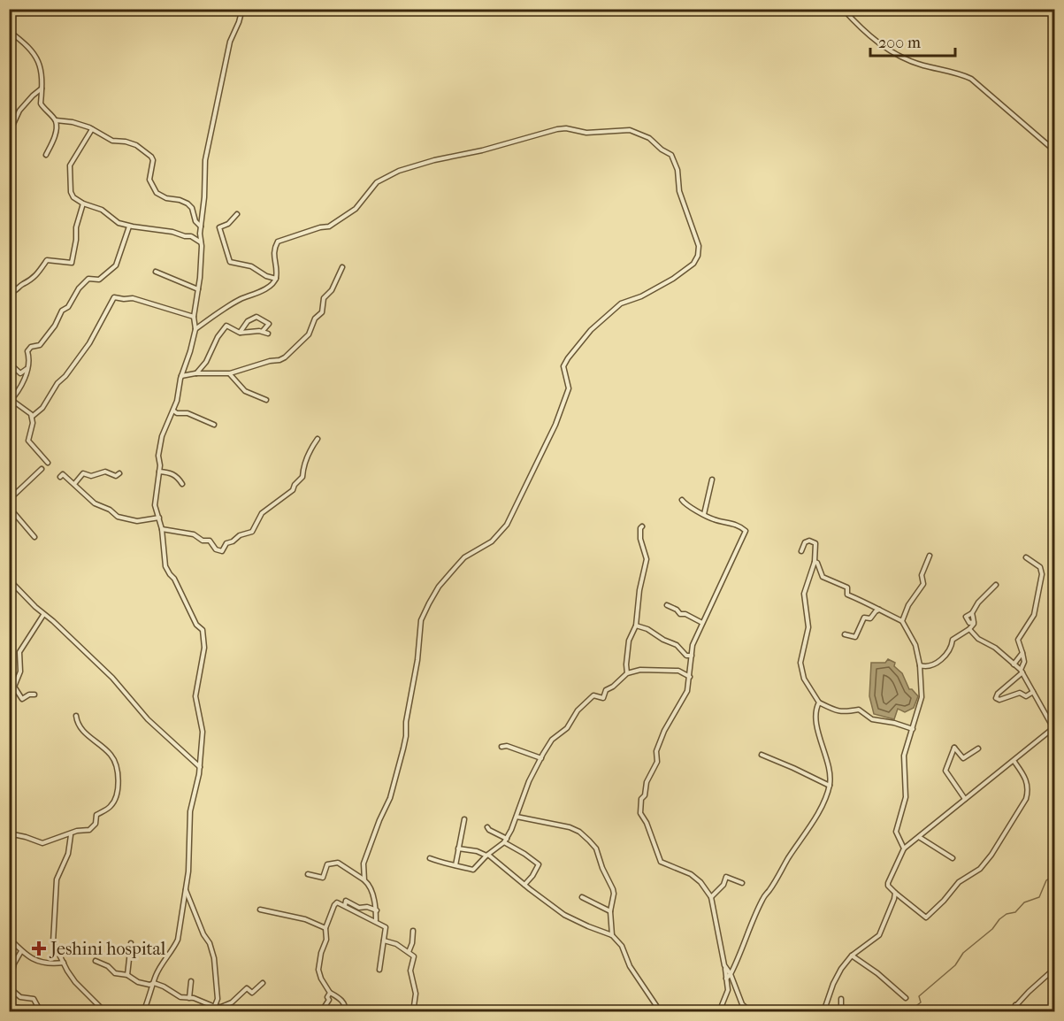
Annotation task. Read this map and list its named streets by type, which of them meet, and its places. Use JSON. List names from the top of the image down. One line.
{"places":{"health":["Jeshini hospital"]},"scale_bar":"200 m"}
